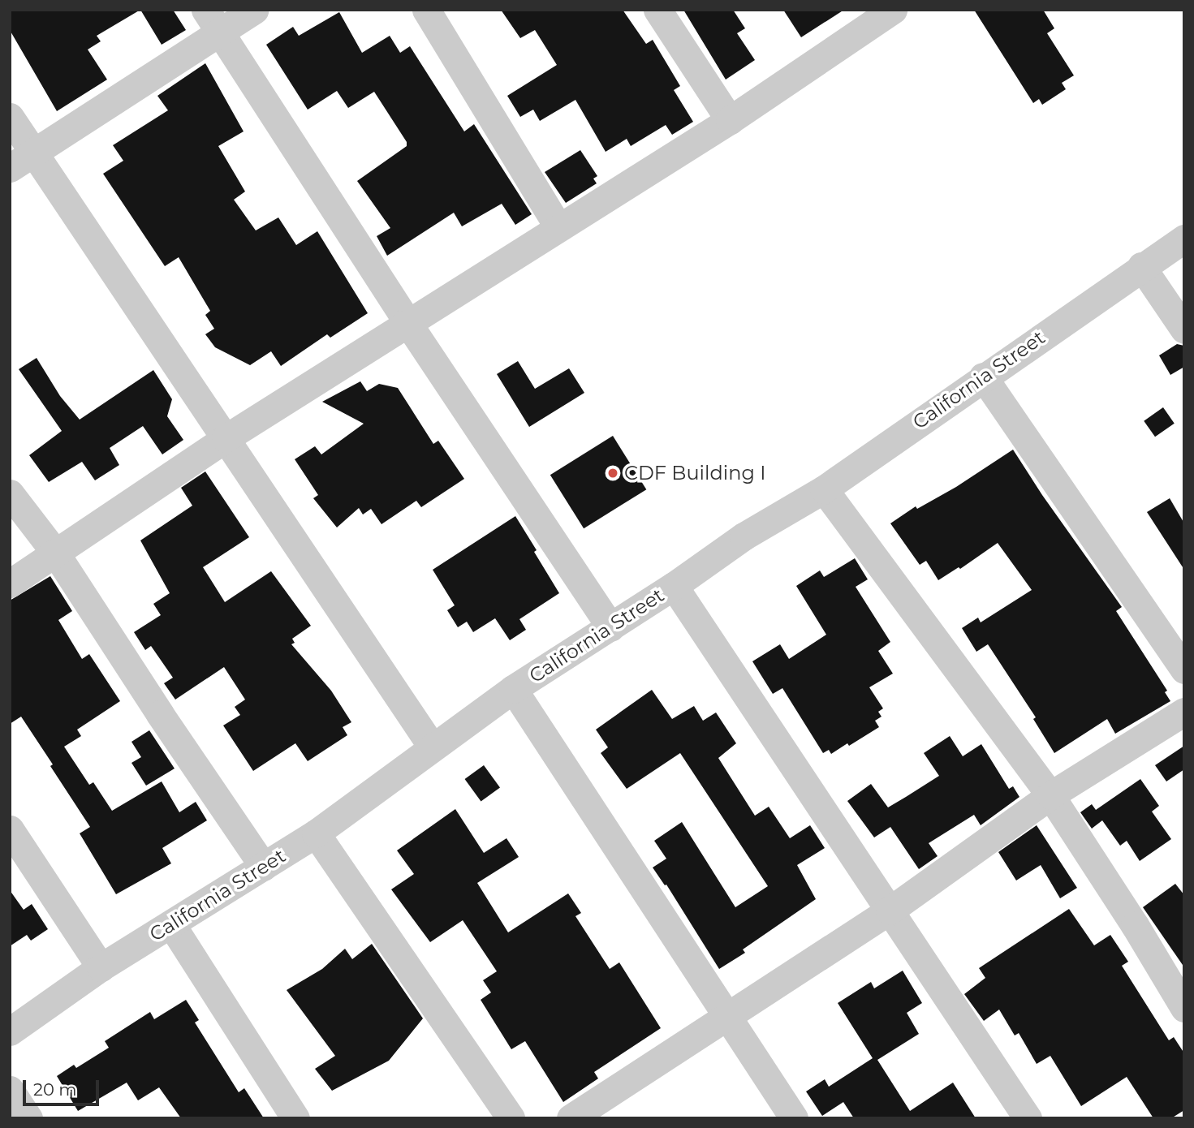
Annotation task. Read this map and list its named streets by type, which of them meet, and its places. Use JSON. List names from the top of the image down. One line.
{"streets":{"street":["California Street"]},"places":["CDF Building I"],"scale_bar":"20 m"}
